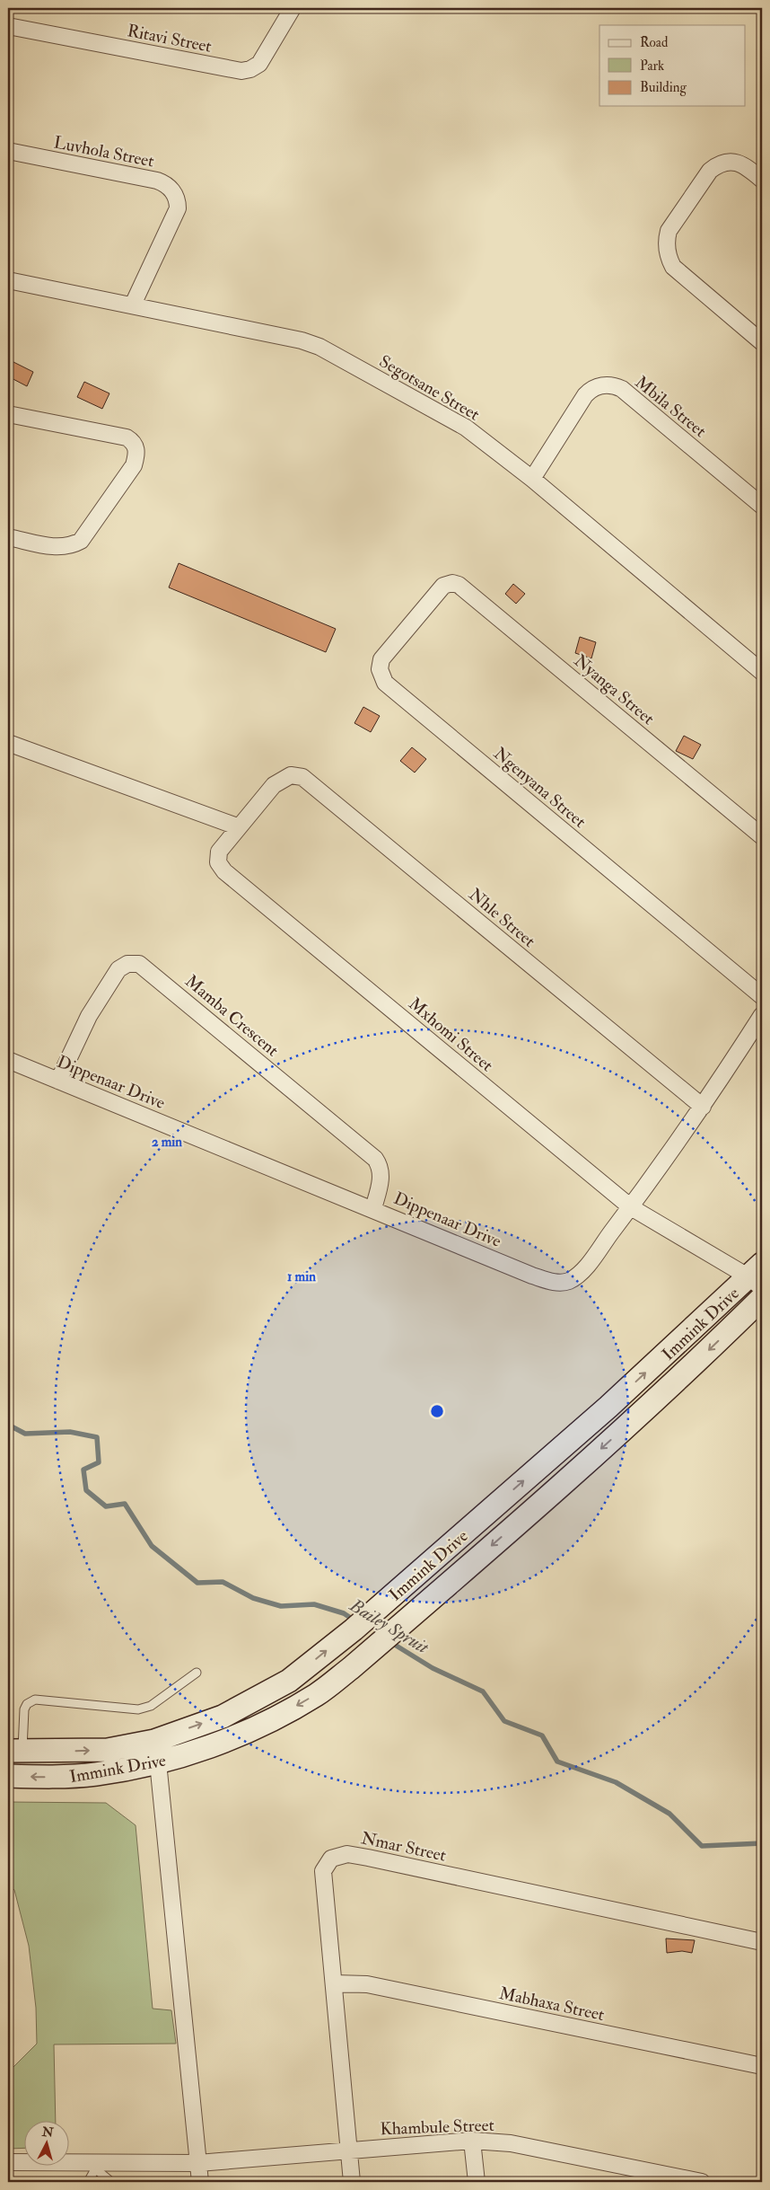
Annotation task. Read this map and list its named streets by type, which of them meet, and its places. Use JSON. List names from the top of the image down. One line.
{"streets":{"main road":["Immink Drive"],"street":["Ritavi Street","Luvhola Street","Segotsane Street","Mbila Street","Nyanga Street","Ngenyana Street","Nhle Street","Mamba Crescent","Mxhomi Street","Dippenaar Drive","Nmar Street","Mabhaxa Street","Khambule Street"]},"crossings":[["Luvhola Street","Segotsane Street"],["Segotsane Street","Mbila Street"],["Nyanga Street","Ngenyana Street"],["Nhle Street","Mxhomi Street"],["Nhle Street","Dippenaar Drive"],["Mamba Crescent","Dippenaar Drive"],["Mxhomi Street","Dippenaar Drive"],["Mxhomi Street","Immink Drive"],["Nmar Street","Mabhaxa Street"],["Nmar Street","Khambule Street"]],"water":["Bailey Spruit"],"legend":["Road","Park","Building"],"north":"top","rings":["2 min","1 min"]}
